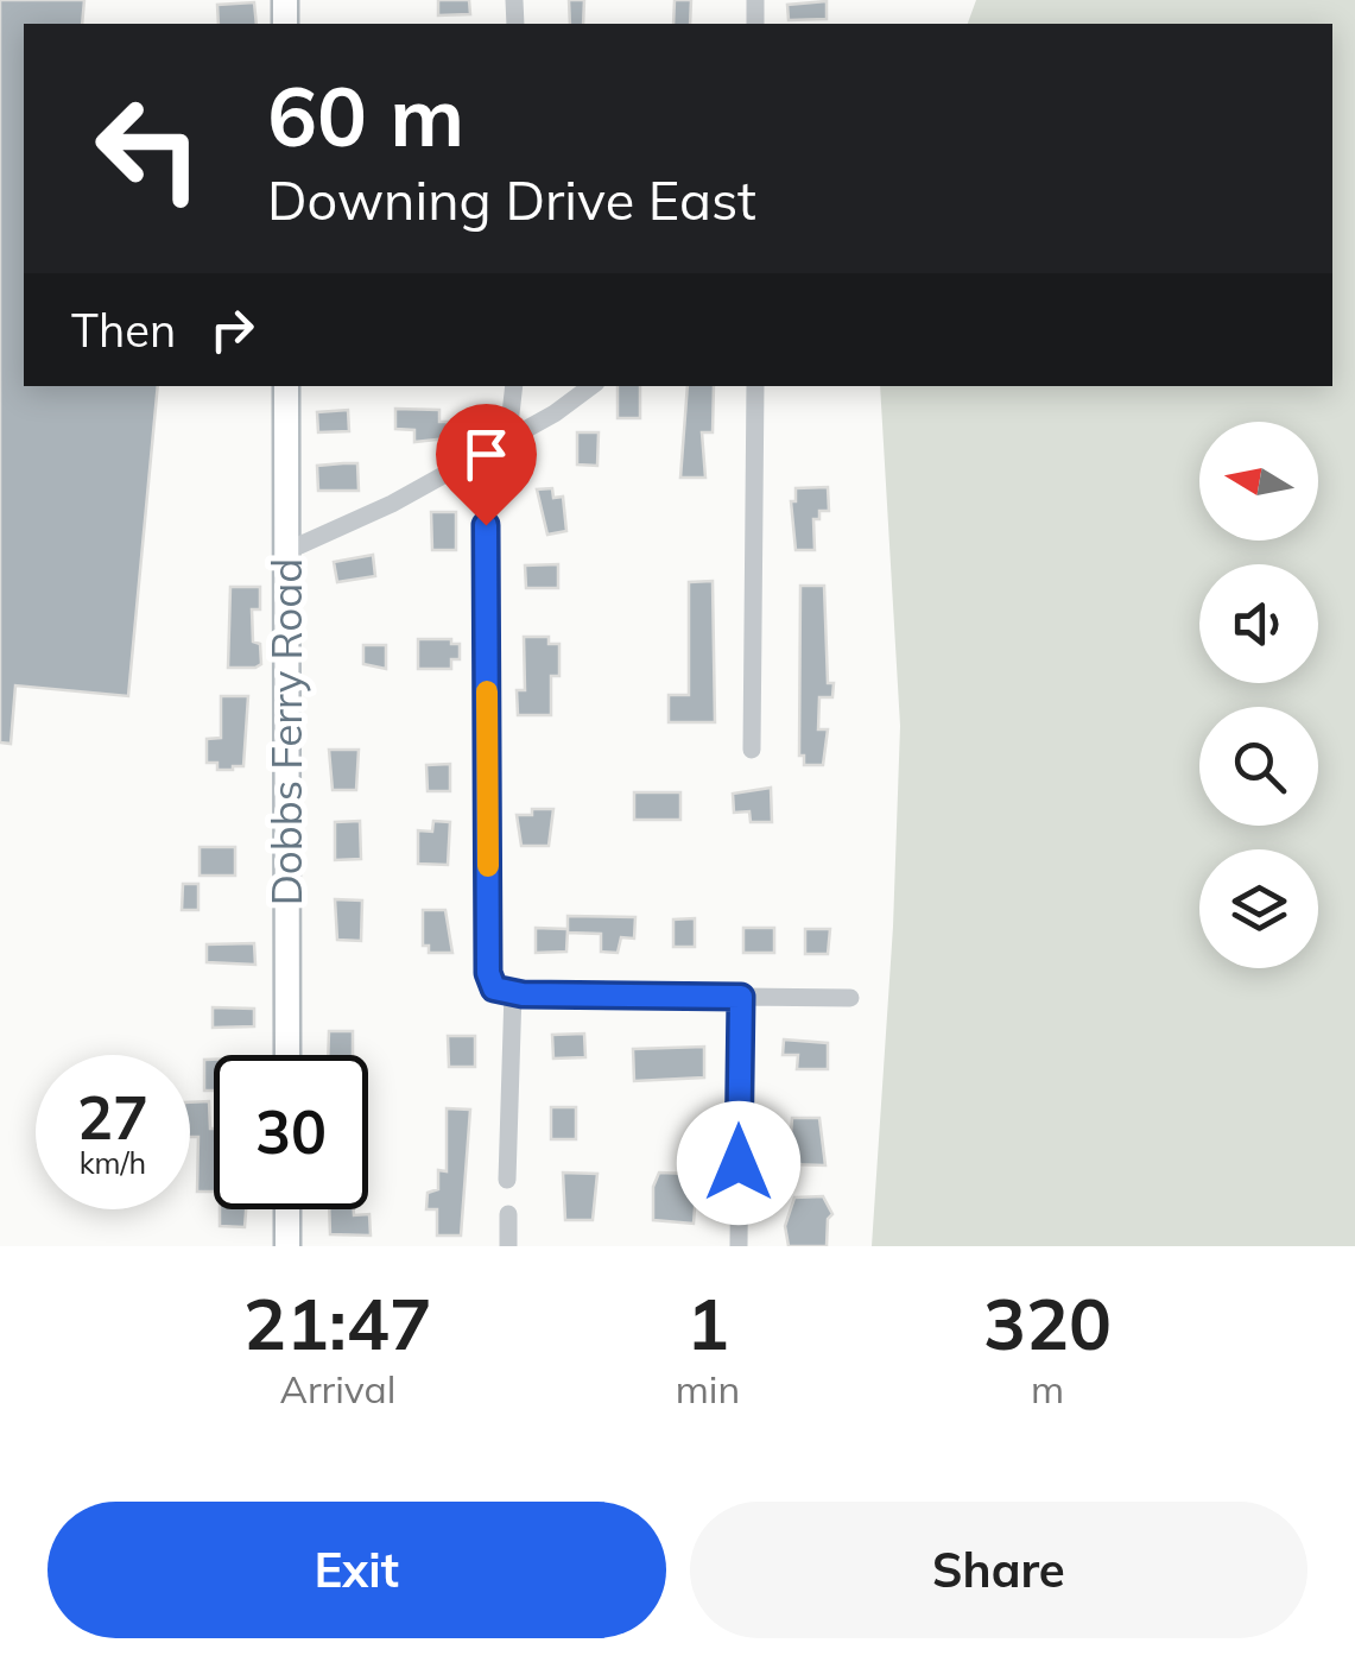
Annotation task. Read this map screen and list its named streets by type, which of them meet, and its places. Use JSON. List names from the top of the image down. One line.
{"streets":{"main road":["Dobbs Ferry Road"]},"north":"left","page":{"turn":["60 m","Downing Drive East"],"then":"Then","speed":"27 km/h","limit":"30","eta":["21:47","Arrival","1","min","320","m"],"buttons":["Exit","Share"]}}
